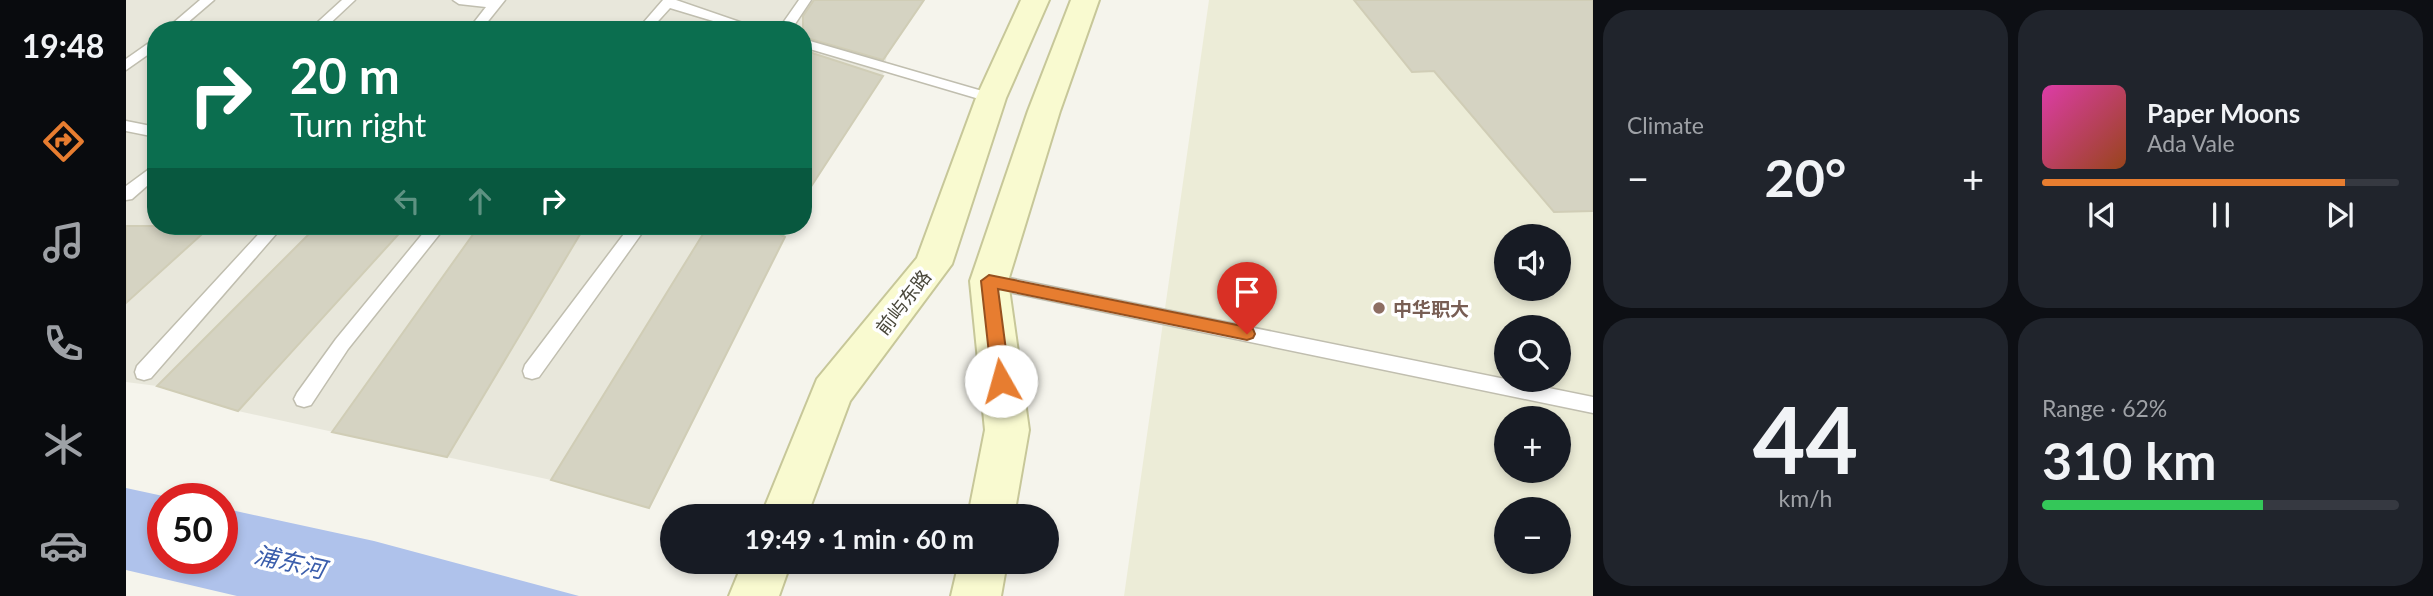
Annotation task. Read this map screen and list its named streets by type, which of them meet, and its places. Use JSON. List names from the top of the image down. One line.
{"streets":{"main road":["前屿东路"]},"water":["浦东河"],"places":["中华职大"],"page":{"tabs":"19:48","tile":["Climate",["44","km/h"],["Range · 62%","310 km"]],"turn":["20 m","Turn right"],"song":["Paper Moons","Ada Vale"],"heat":["−","20°","+"],"map_buttons":["+","−"],"limit":"50","trip":"19:49 · 1 min · 60 m"}}
